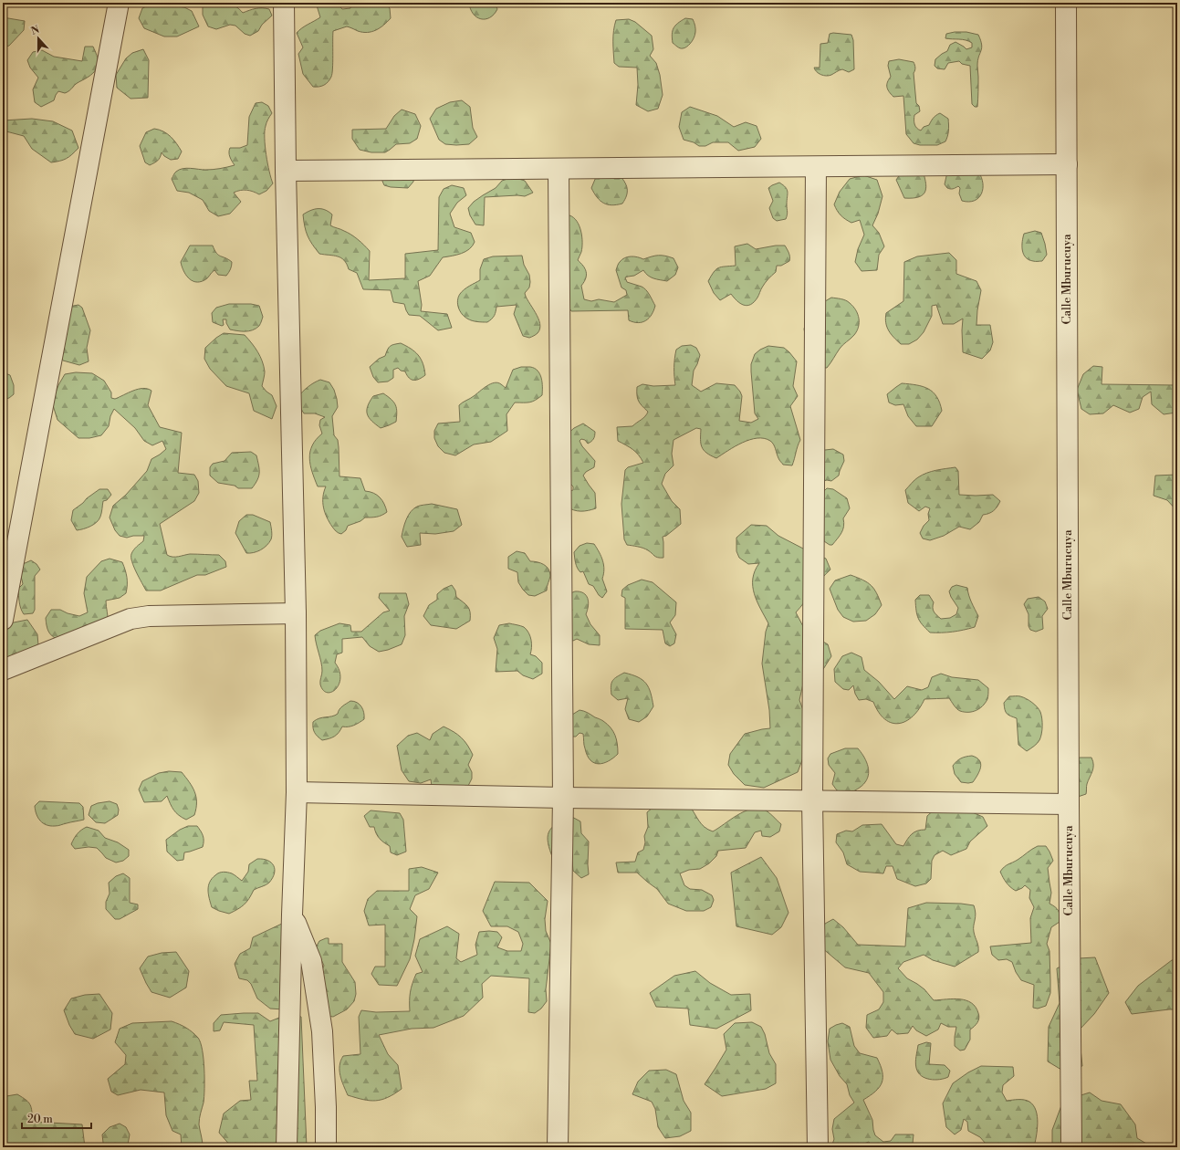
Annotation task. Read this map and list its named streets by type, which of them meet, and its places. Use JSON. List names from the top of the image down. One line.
{"streets":{"street":["Calle Mburucuya"]},"scale_bar":"20 m","north":"top"}
